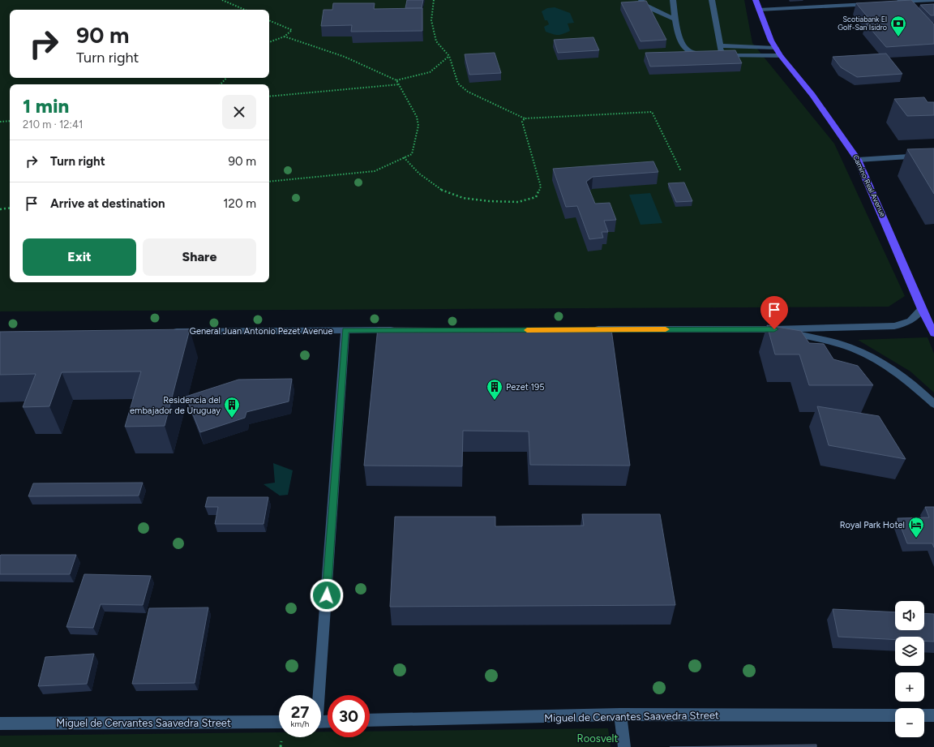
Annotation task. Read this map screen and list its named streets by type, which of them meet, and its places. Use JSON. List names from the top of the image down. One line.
{"streets":{"main road":["Camino Real Avenue"],"street":["General Juan Antonio Pezet Avenue","Miguel de Cervantes Saavedra Street"]},"parks":["Roosvelt"],"places":{"bank":["Scotiabank El Golf-San Isidro"],"building":["Pezet 195","Residencia del embajador de Uruguay"],"hotel":["Royal Park Hotel"]},"page":{"turn":["90 m","Turn right"],"heading":["1 min","210 m · 12:41"],"list":[{"name":"Turn right","value":"90 m"},{"name":"Arrive at destination","value":"120 m"}],"buttons":["Exit","Share"],"map_buttons":["+","−"],"speed":"27 km/h","limit":"30"}}
